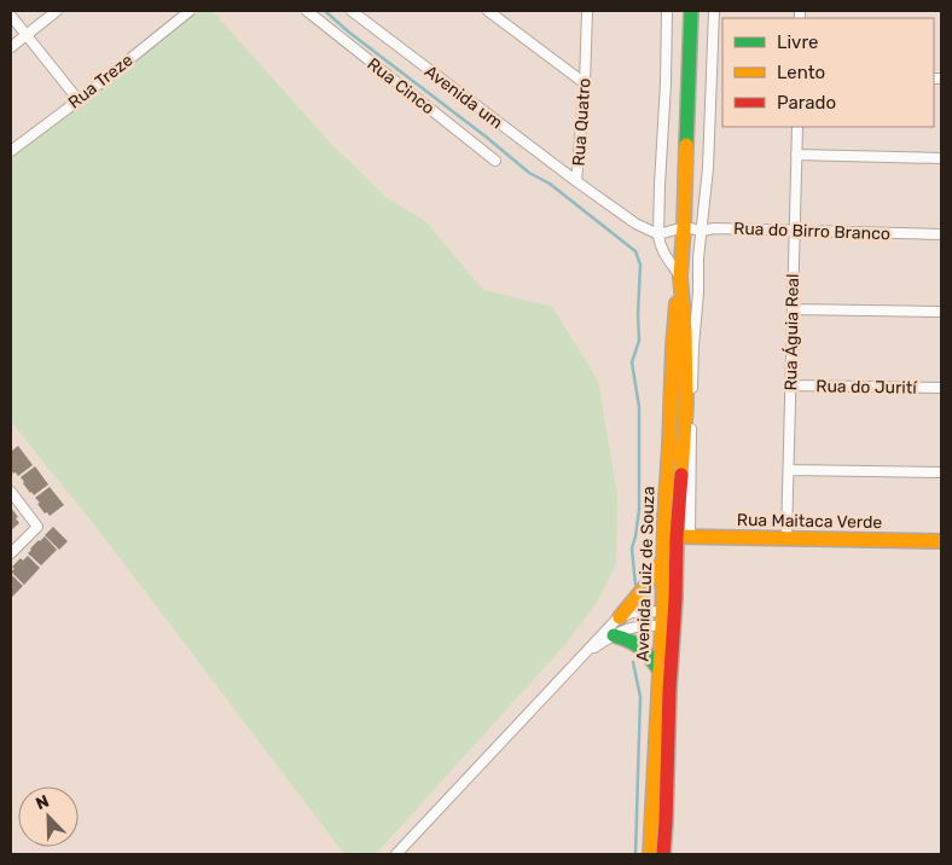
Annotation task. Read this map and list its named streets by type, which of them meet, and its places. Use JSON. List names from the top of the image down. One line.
{"streets":{"main road":["Rua Maitaca Verde","Avenida Luiz de Souza"],"street":["Rua Treze","Rua Cinco","Avenida um","Rua Quatro","Rua do Birro Branco","Rua Águia Real","Rua do Jurití"]},"crossings":[["Avenida um","Rua Quatro"],["Rua do Birro Branco","Rua Águia Real"],["Rua do Birro Branco","Avenida Luiz de Souza"],["Rua Águia Real","Rua do Jurití"],["Rua Águia Real","Rua Maitaca Verde"],["Rua Maitaca Verde","Avenida Luiz de Souza"]],"legend":["Livre","Lento","Parado"],"north":"top left"}
